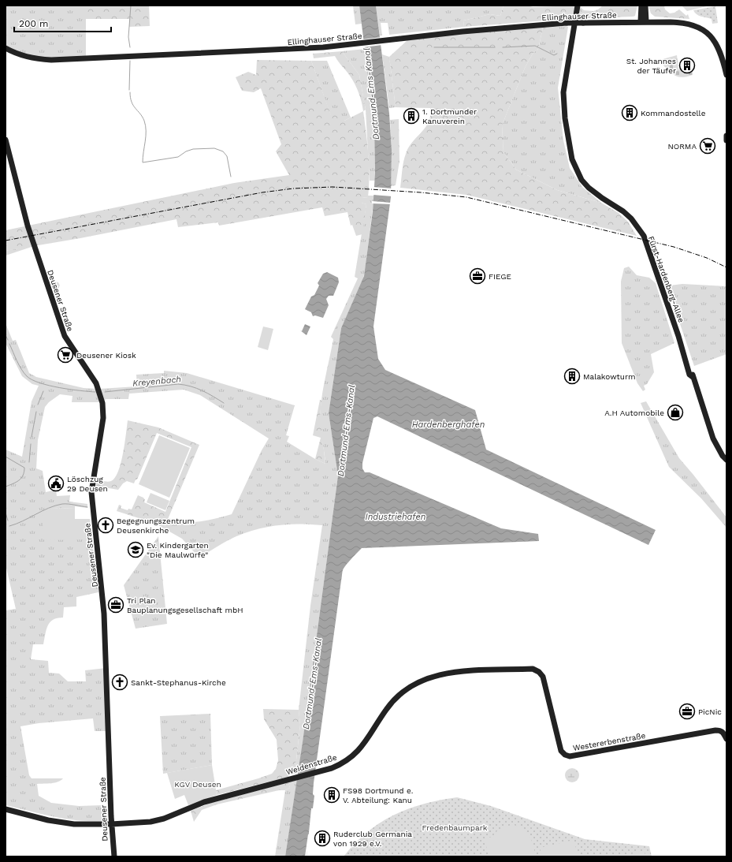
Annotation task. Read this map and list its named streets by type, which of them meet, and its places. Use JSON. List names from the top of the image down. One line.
{"streets":{"street":["Ellinghauser Straße","Fürst-Hardenberg-Allee","Deusener Straße","Westererbenstraße","Weidenstraße"]},"crossings":[["Deusener Straße","Weidenstraße"],["Westererbenstraße","Weidenstraße"]],"water":["Dortmund-Ems-Kanal","Kreyenbach","Hardenberghafen","Industriehafen"],"parks":["KGV Deusen","Fredenbaumpark"],"places":{"building":["St. Johannes der Täufer","Kommandostelle","1. Dortmunder Kanuverein","Malakowturm","FS98 Dortmund e. V. Abteilung: Kanu","Ruderclub Germania von 1929 e.V."],"supermarket":["NORMA","Deusener Kiosk"],"office":["FIEGE","Tri Plan Bauplanungsgesellschaft mbH","PicNic"],"shop":["A.H Automobile"],"public building":["Löschzug 29 Deusen"],"church":["Begegnungszentrum Deusenkirche","Sankt-Stephanus-Kirche"],"school or university":["Ev. Kindergarten \"Die Maulwürfe\""]},"scale_bar":"200 m"}
